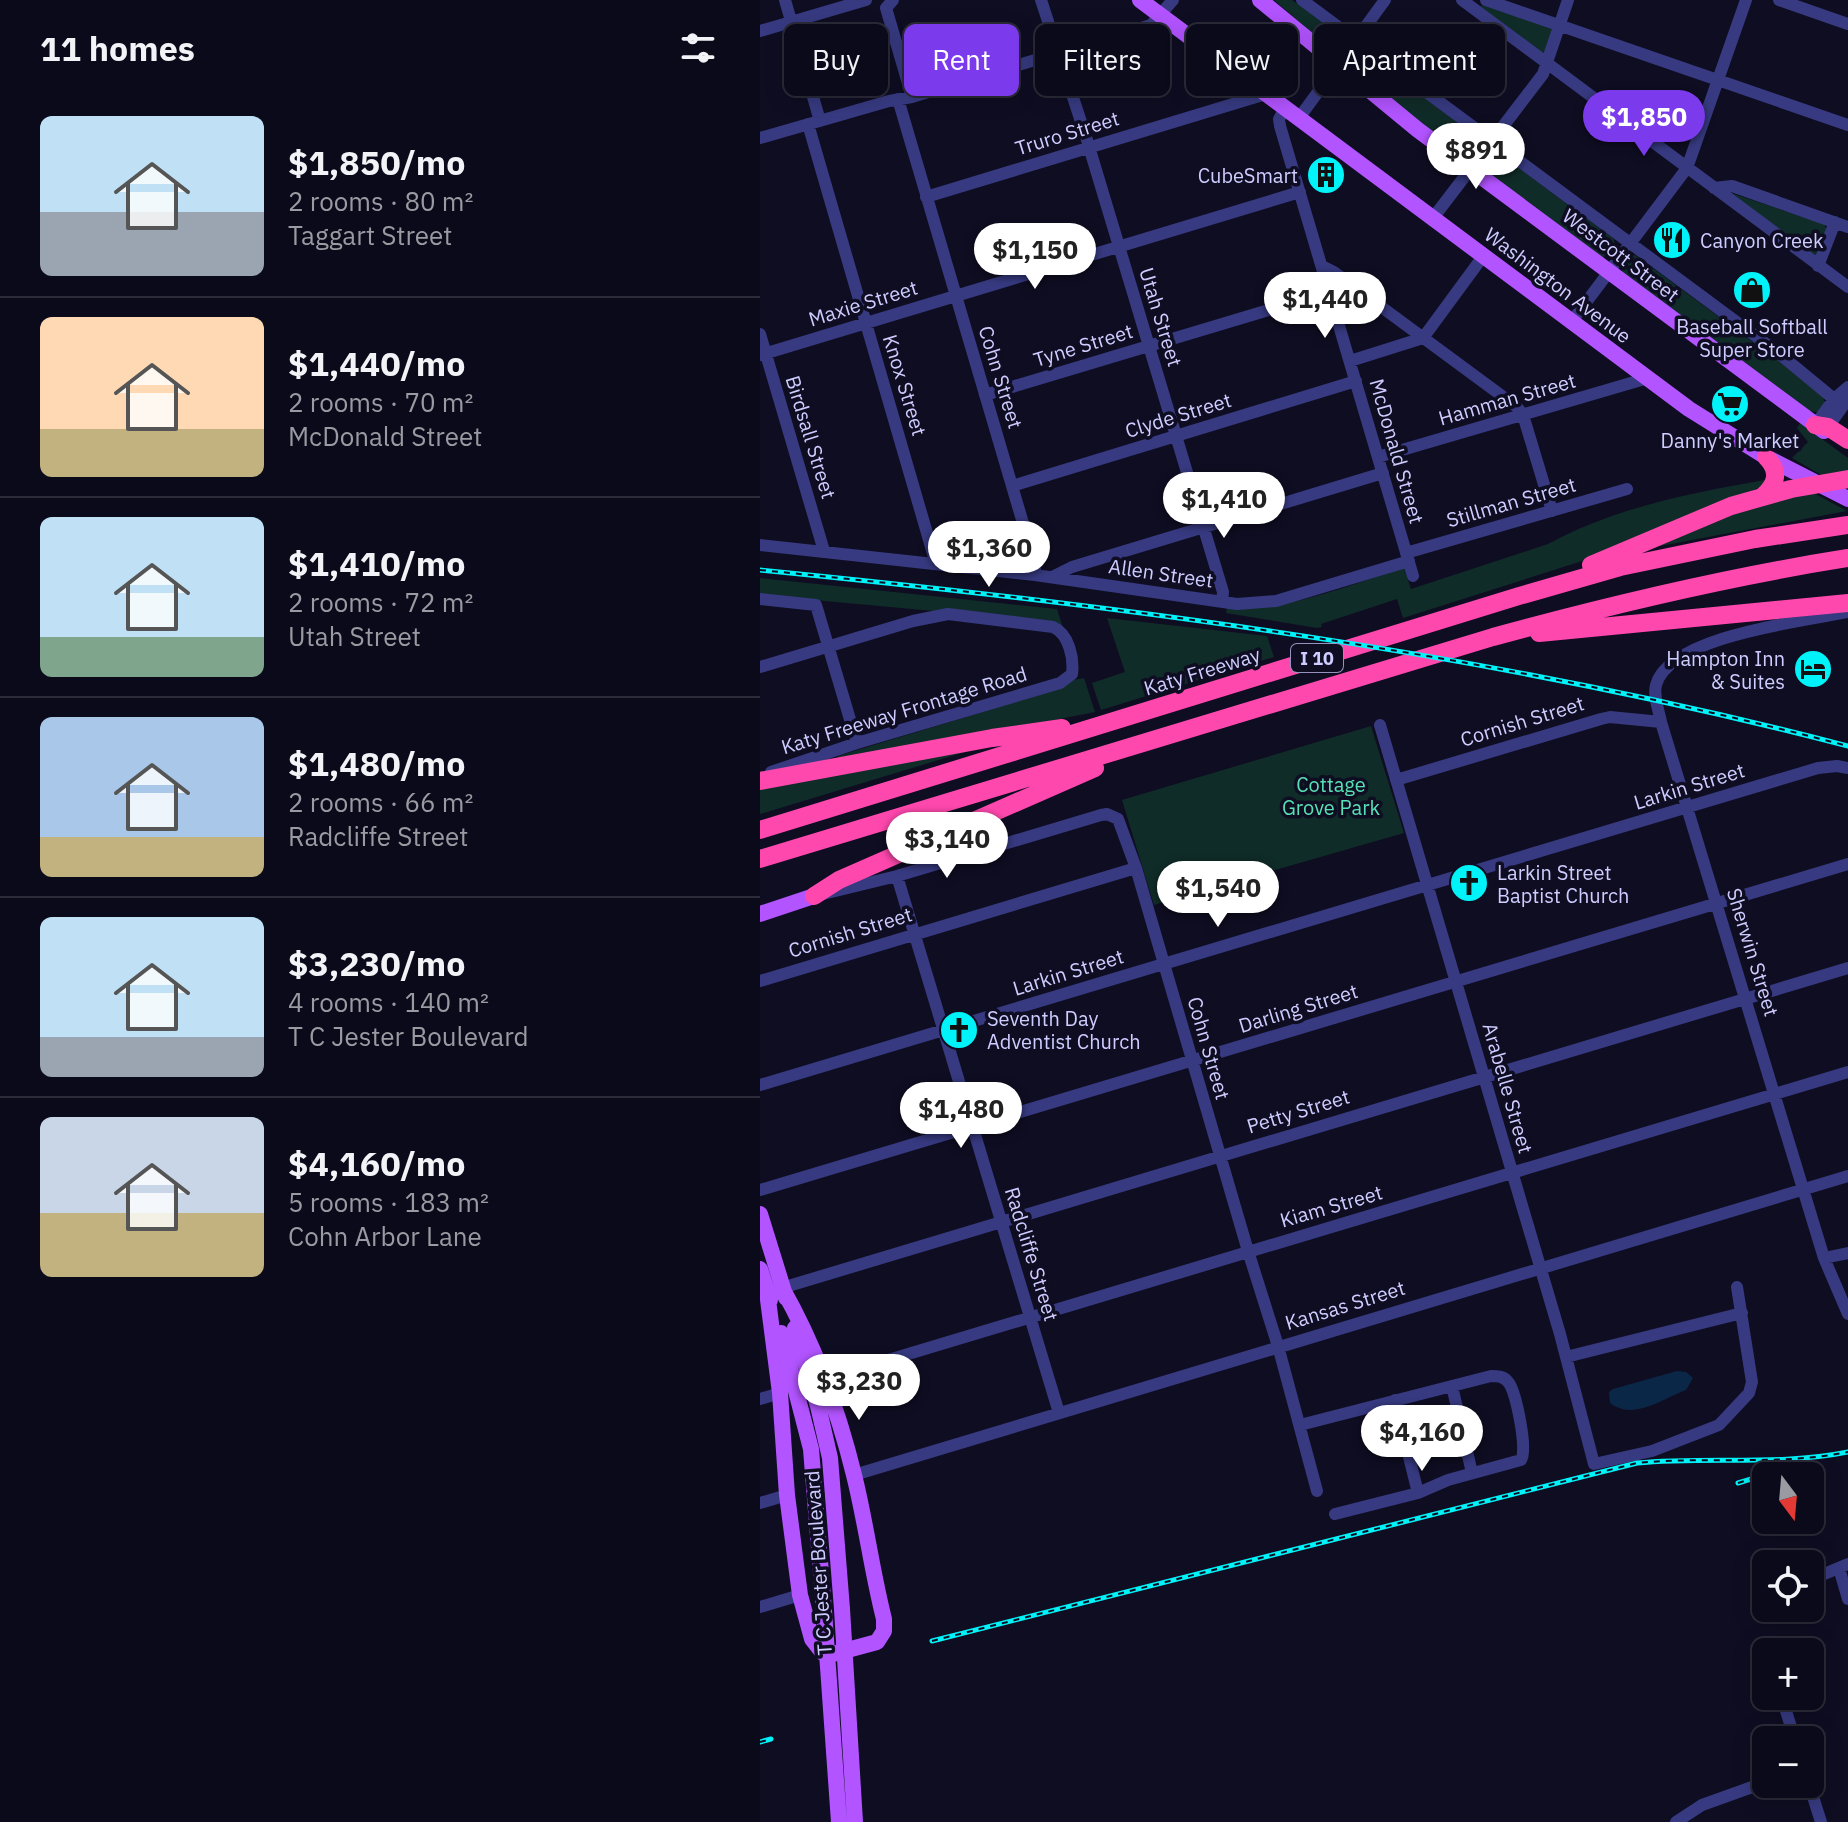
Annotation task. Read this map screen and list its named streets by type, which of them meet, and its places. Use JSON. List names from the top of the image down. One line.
{"streets":{"highway":["I 10","Katy Freeway"],"main road":["Westcott Street","Washington Avenue","T C Jester Boulevard"],"street":["Truro Street","Maxie Street","Utah Street","Tyne Street","Cohn Street","Knox Street","Hamman Street","Clyde Street","Birdsall Street","McDonald Street","Stillman Street","Allen Street","Katy Freeway Frontage Road","Cornish Street","Larkin Street","Sherwin Street","Darling Street","Arabelle Street","Petty Street","Kiam Street","Radcliffe Street","Kansas Street"]},"crossings":[["Truro Street","Utah Street"],["Truro Street","Cohn Street"],["Washington Avenue","Hamman Street"],["Washington Avenue","McDonald Street"],["Maxie Street","Utah Street"],["Maxie Street","Cohn Street"],["Maxie Street","Knox Street"],["Maxie Street","Birdsall Street"],["Maxie Street","McDonald Street"],["Utah Street","Tyne Street"],["Utah Street","Clyde Street"],["Utah Street","Stillman Street"],["Utah Street","Allen Street"],["Tyne Street","Cohn Street"],["Tyne Street","McDonald Street"],["Cohn Street","Clyde Street"],["Cohn Street","Allen Street"],["Cohn Street","Cornish Street"],["Cohn Street","Larkin Street"],["Cohn Street","Darling Street"],["Cohn Street","Petty Street"],["Cohn Street","Kiam Street"],["Cohn Street","Radcliffe Street"],["Cohn Street","Kansas Street"],["Knox Street","Allen Street"],["Hamman Street","McDonald Street"],["Clyde Street","McDonald Street"],["Birdsall Street","Allen Street"],["McDonald Street","Stillman Street"],["Stillman Street","Allen Street"],["Cornish Street","Sherwin Street"],["Cornish Street","Arabelle Street"],["Cornish Street","Radcliffe Street"],["Larkin Street","Sherwin Street"],["Larkin Street","Arabelle Street"],["Larkin Street","Radcliffe Street"],["Sherwin Street","Darling Street"],["Sherwin Street","Petty Street"],["Sherwin Street","Kiam Street"],["Sherwin Street","Kansas Street"],["Darling Street","Arabelle Street"],["Darling Street","Radcliffe Street"],["Arabelle Street","Petty Street"],["Arabelle Street","Kiam Street"],["Arabelle Street","Kansas Street"],["Petty Street","Radcliffe Street"],["Petty Street","T C Jester Boulevard"],["Kiam Street","Radcliffe Street"],["Radcliffe Street","Kansas Street"]],"parks":["Cottage Grove Park"],"places":{"building":["CubeSmart"],"restaurant":["Canyon Creek"],"shop":["Baseball Softball Super Store"],"supermarket":["Danny's Market"],"hotel":["Hampton Inn & Suites"],"church":["Larkin Street Baptist Church","Seventh Day Adventist Church"]},"north":"bottom","page":{"heading":"11 homes","chip":["Buy","Rent","Filters","New","Apartment"],"price":["$1,850","$891","$1,150","$1,440","$1,410","$1,360","$3,140","$1,540","$1,480","$3,230","$4,160"],"list":[{"name":"$1,850/mo","note":"2 rooms · 80 m² · Taggart Street"},{"name":"$1,440/mo","note":"2 rooms · 70 m² · McDonald Street"},{"name":"$1,410/mo","note":"2 rooms · 72 m² · Utah Street"},{"name":"$1,480/mo","note":"2 rooms · 66 m² · Radcliffe Street"},{"name":"$3,230/mo","note":"4 rooms · 140 m² · T C Jester Boulevard"},{"name":"$4,160/mo","note":"5 rooms · 183 m² · Cohn Arbor Lane"}],"map_buttons":["+","−"]}}
